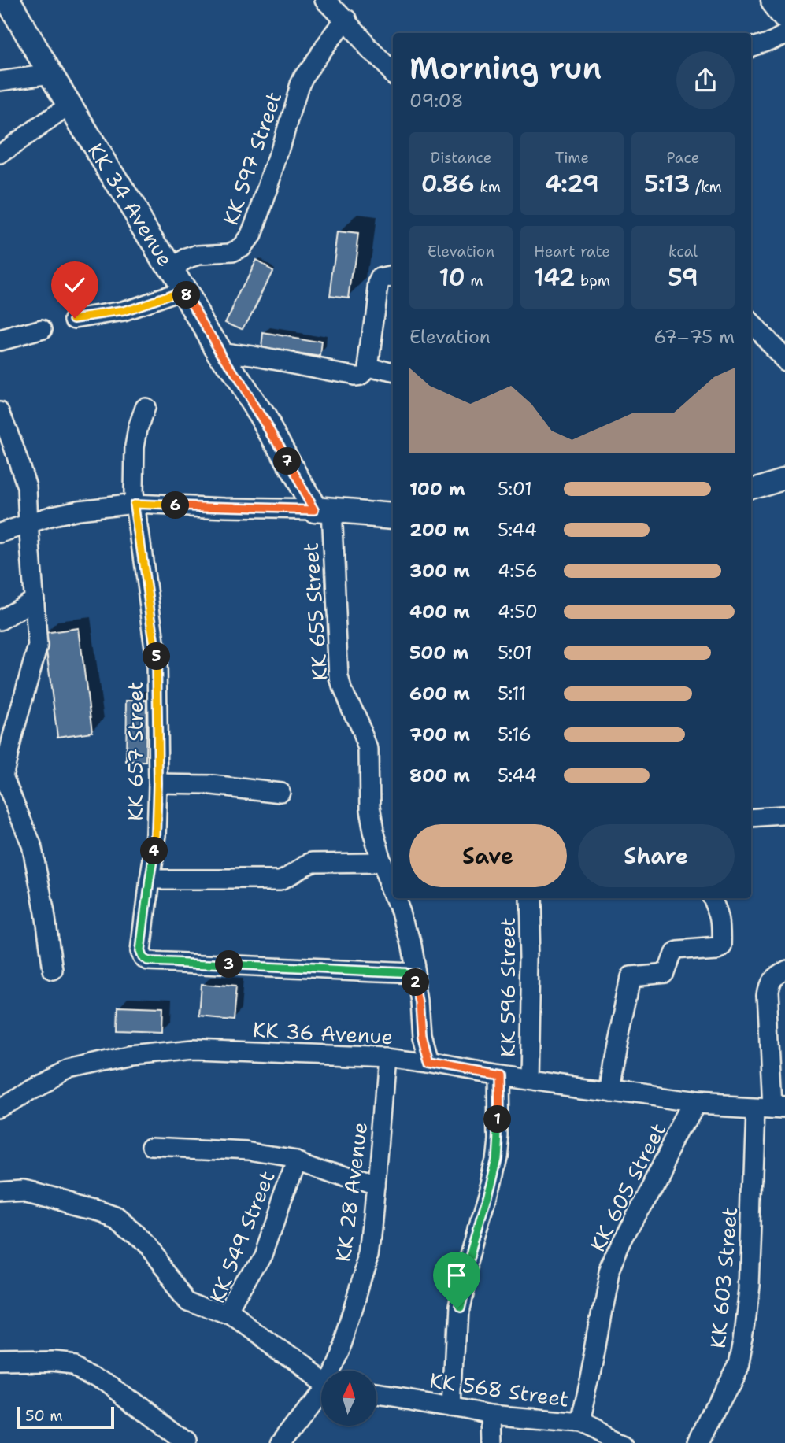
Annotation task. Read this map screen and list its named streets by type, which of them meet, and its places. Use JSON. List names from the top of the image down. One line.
{"streets":{"main road":["KK 34 Avenue"],"street":["KK 597 Street","KK 655 Street","KK 657 Street","KK 596 Street","KK 36 Avenue","KK 605 Street","KK 28 Avenue","KK 549 Street","KK 603 Street","KK 568 Street"]},"crossings":[["KK 597 Street","KK 34 Avenue"],["KK 34 Avenue","KK 655 Street"],["KK 655 Street","KK 657 Street"],["KK 655 Street","KK 36 Avenue"],["KK 596 Street","KK 36 Avenue"],["KK 36 Avenue","KK 605 Street"],["KK 36 Avenue","KK 28 Avenue"],["KK 36 Avenue","KK 603 Street"],["KK 605 Street","KK 568 Street"]],"scale_bar":"50 m","north":"top","page":{"heading":["Morning run","09:08"],"stats":[["Distance","0.86 km"],["Time","4:29"],["Pace","5:13 /km"],["Elevation","10 m"],["Heart rate","142 bpm"],["kcal","59"]],"pins":["8","7","6","5","4","3","2","1"],"chart":["Elevation","67–75 m"],"list":[{"name":"100 m","note":"5:01"},{"name":"200 m","note":"5:44"},{"name":"300 m","note":"4:56"},{"name":"400 m","note":"4:50"},{"name":"500 m","note":"5:01"},{"name":"600 m","note":"5:11"},{"name":"700 m","note":"5:16"},{"name":"800 m","note":"5:44"}],"buttons":["Save","Share"],"scale":"50 m"}}
